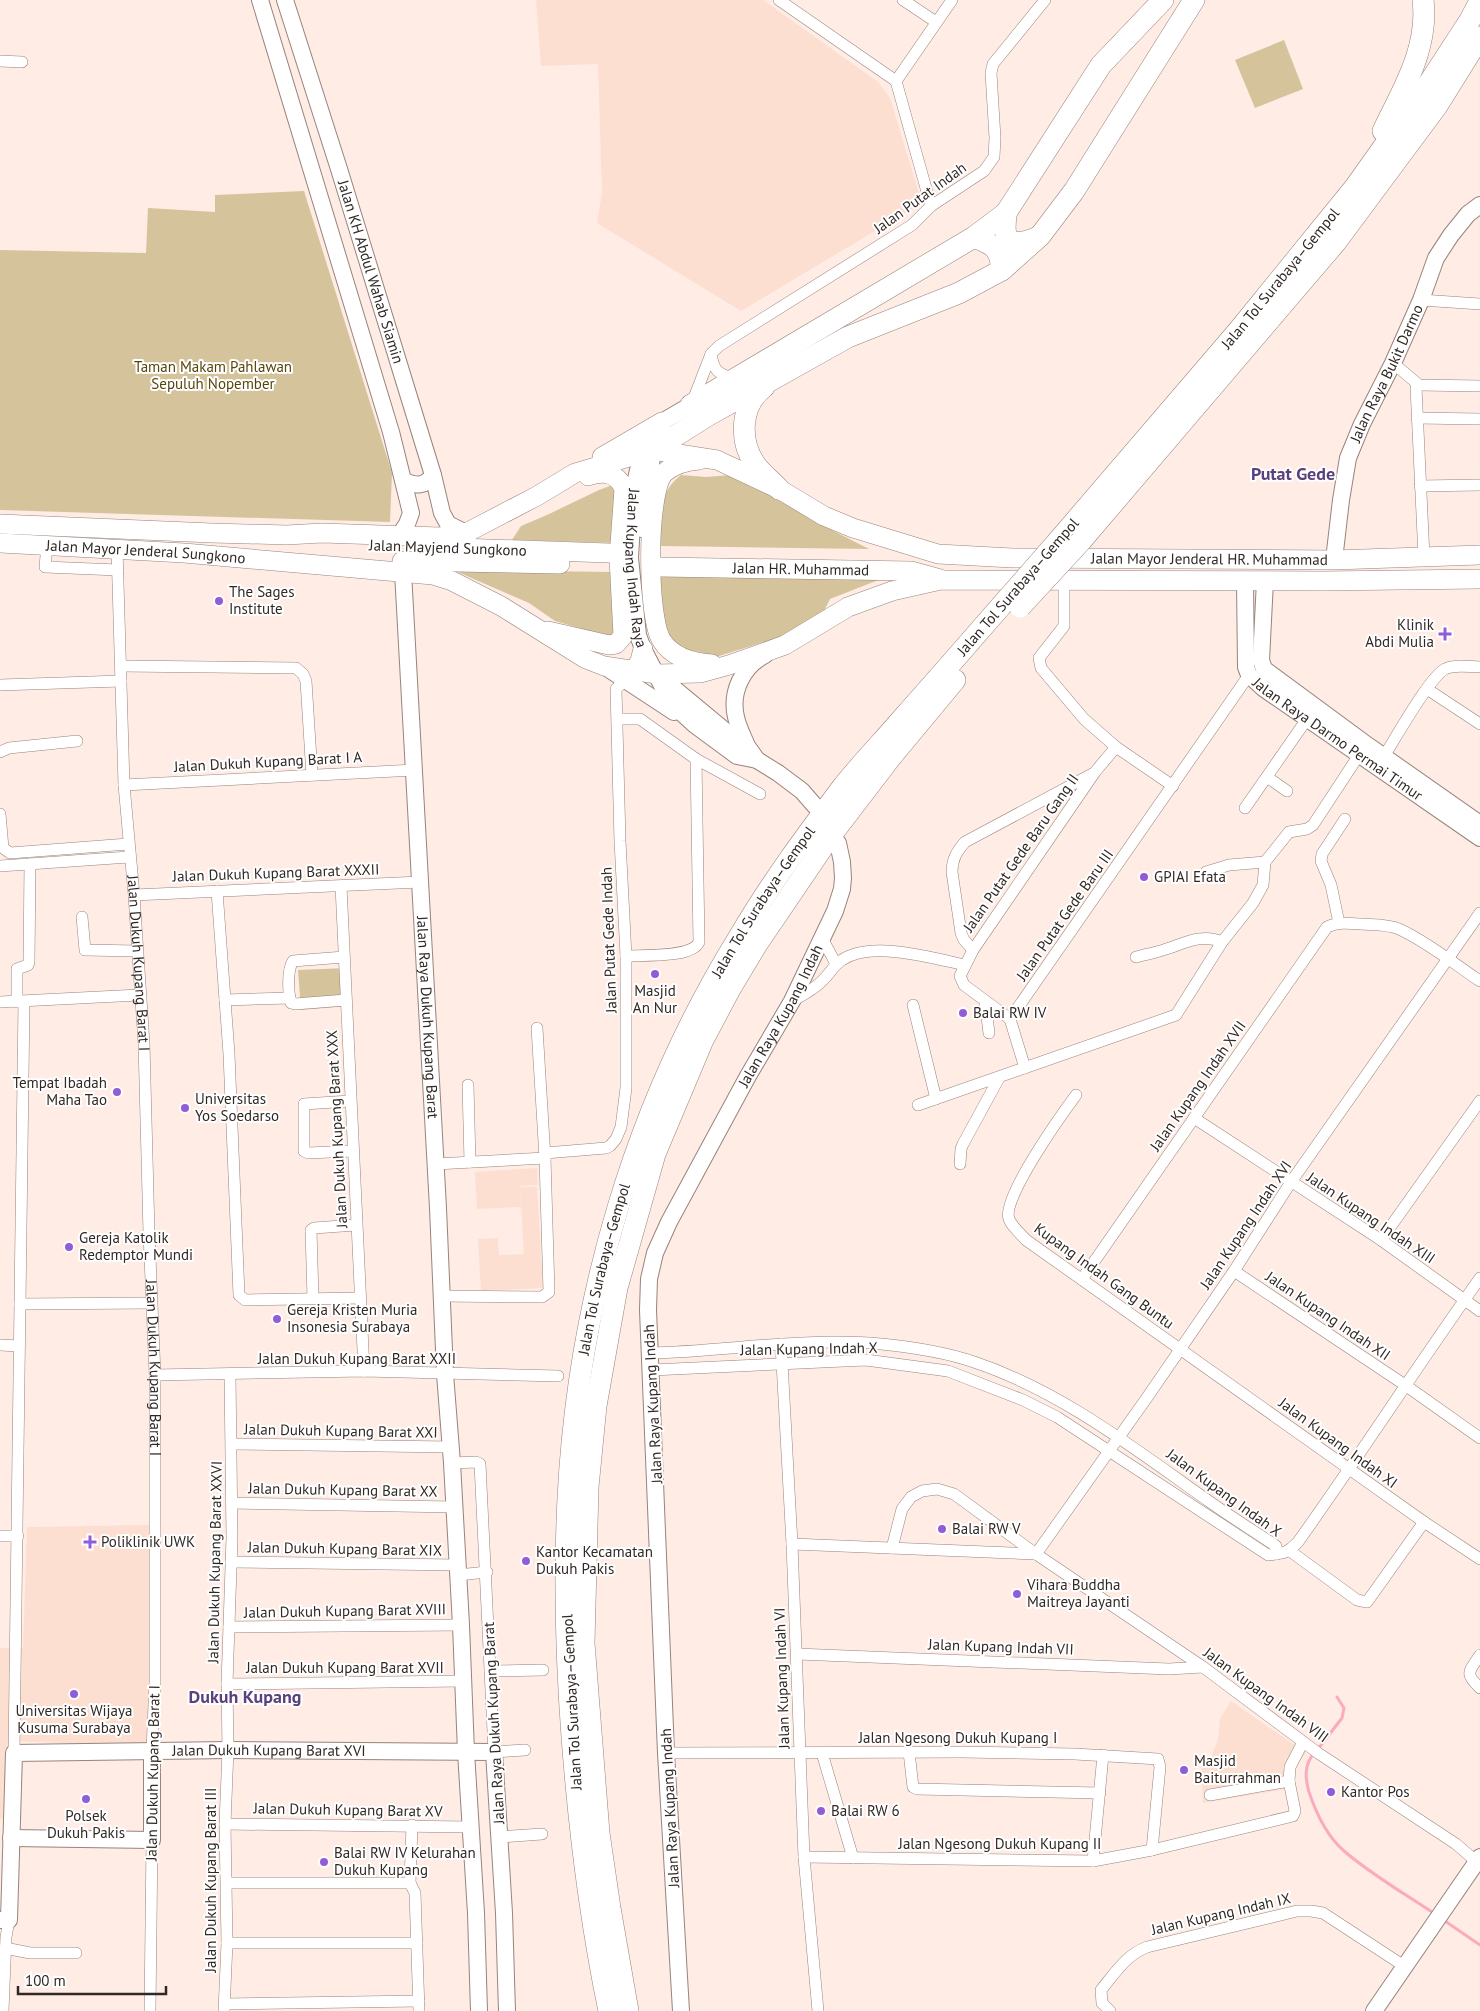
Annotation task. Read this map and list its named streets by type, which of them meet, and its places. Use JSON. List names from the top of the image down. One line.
{"streets":{"highway":["Jalan Tol Surabaya–Gempol"],"main road":["Jalan Mayjend Sungkono","Jalan Mayor Jenderal Sungkono","Jalan Mayor Jenderal HR. Muhammad","Jalan HR. Muhammad"],"street":["Jalan Putat Indah","Jalan KH Abdul Wahab Siamin","Jalan Raya Bukit Darmo","Jalan Kupang Indah Raya","Jalan Raya Darmo Permai Timur","Jalan Dukuh Kupang Barat I A","Jalan Putat Gede Baru Gang II","Jalan Dukuh Kupang Barat XXXII","Jalan Putat Gede Baru III","Jalan Putat Gede Indah","Jalan Dukuh Kupang Barat I","Jalan Raya Kupang Indah","Jalan Raya Dukuh Kupang Barat","Jalan Kupang Indah XVII","Jalan Dukuh Kupang Barat XXX","Jalan Kupang Indah XIII","Jalan Kupang Indah XVI","Kupang Indah Gang Buntu","Jalan Kupang Indah XII","Jalan Kupang Indah X","Jalan Dukuh Kupang Barat XXII","Jalan Dukuh Kupang Barat XXI","Jalan Kupang Indah XI","Jalan Dukuh Kupang Barat XX","Jalan Dukuh Kupang Barat XIX","Jalan Dukuh Kupang Barat XXVI","Jalan Dukuh Kupang Barat XVIII","Jalan Kupang Indah VII","Jalan Dukuh Kupang Barat XVII","Jalan Kupang Indah VI","Jalan Kupang Indah VIII","Jalan Ngesong Dukuh Kupang I","Jalan Dukuh Kupang Barat XVI","Jalan Dukuh Kupang Barat XV","Jalan Ngesong Dukuh Kupang II","Jalan Dukuh Kupang Barat III","Jalan Kupang Indah IX"]},"crossings":[["Jalan Raya Bukit Darmo","Jalan Mayor Jenderal HR. Muhammad"],["Jalan Mayjend Sungkono","Jalan Mayor Jenderal Sungkono"],["Jalan Mayor Jenderal Sungkono","Jalan Dukuh Kupang Barat I"],["Jalan Mayor Jenderal HR. Muhammad","Jalan HR. Muhammad"],["Jalan Mayor Jenderal HR. Muhammad","Jalan Raya Darmo Permai Timur"],["Jalan Raya Darmo Permai Timur","Jalan Putat Gede Baru III"],["Jalan Dukuh Kupang Barat I A","Jalan Dukuh Kupang Barat I"],["Jalan Dukuh Kupang Barat I A","Jalan Raya Dukuh Kupang Barat"],["Jalan Dukuh Kupang Barat XXXII","Jalan Dukuh Kupang Barat I"],["Jalan Dukuh Kupang Barat XXXII","Jalan Raya Dukuh Kupang Barat"],["Jalan Dukuh Kupang Barat XXXII","Jalan Dukuh Kupang Barat XXX"],["Jalan Dukuh Kupang Barat I","Jalan Dukuh Kupang Barat XXII"],["Jalan Dukuh Kupang Barat I","Jalan Dukuh Kupang Barat XVI"],["Jalan Raya Kupang Indah","Jalan Kupang Indah X"],["Jalan Raya Kupang Indah","Jalan Ngesong Dukuh Kupang I"],["Jalan Raya Dukuh Kupang Barat","Jalan Dukuh Kupang Barat XXII"],["Jalan Raya Dukuh Kupang Barat","Jalan Dukuh Kupang Barat XXI"],["Jalan Raya Dukuh Kupang Barat","Jalan Dukuh Kupang Barat XX"],["Jalan Raya Dukuh Kupang Barat","Jalan Dukuh Kupang Barat XIX"],["Jalan Raya Dukuh Kupang Barat","Jalan Dukuh Kupang Barat XVIII"],["Jalan Raya Dukuh Kupang Barat","Jalan Dukuh Kupang Barat XVII"],["Jalan Raya Dukuh Kupang Barat","Jalan Dukuh Kupang Barat XVI"],["Jalan Raya Dukuh Kupang Barat","Jalan Dukuh Kupang Barat XV"],["Jalan Kupang Indah XVII","Jalan Kupang Indah XIII"],["Jalan Kupang Indah XVII","Kupang Indah Gang Buntu"],["Jalan Dukuh Kupang Barat XXX","Jalan Dukuh Kupang Barat XXII"],["Jalan Kupang Indah XIII","Jalan Kupang Indah XVI"],["Jalan Kupang Indah XVI","Kupang Indah Gang Buntu"],["Jalan Kupang Indah XVI","Jalan Kupang Indah XII"],["Jalan Kupang Indah XVI","Jalan Kupang Indah X"],["Jalan Kupang Indah XVI","Jalan Kupang Indah XI"],["Jalan Kupang Indah XVI","Jalan Kupang Indah VIII"],["Kupang Indah Gang Buntu","Jalan Kupang Indah XI"],["Jalan Kupang Indah X","Jalan Kupang Indah VI"],["Jalan Dukuh Kupang Barat XXII","Jalan Dukuh Kupang Barat XXVI"],["Jalan Dukuh Kupang Barat XXI","Jalan Dukuh Kupang Barat XXVI"],["Jalan Dukuh Kupang Barat XX","Jalan Dukuh Kupang Barat XXVI"],["Jalan Dukuh Kupang Barat XIX","Jalan Dukuh Kupang Barat XXVI"],["Jalan Dukuh Kupang Barat XXVI","Jalan Dukuh Kupang Barat XVIII"],["Jalan Dukuh Kupang Barat XXVI","Jalan Dukuh Kupang Barat XVII"],["Jalan Dukuh Kupang Barat XXVI","Jalan Dukuh Kupang Barat XVI"],["Jalan Dukuh Kupang Barat XXVI","Jalan Dukuh Kupang Barat III"],["Jalan Kupang Indah VII","Jalan Kupang Indah VI"],["Jalan Kupang Indah VII","Jalan Kupang Indah VIII"],["Jalan Kupang Indah VI","Jalan Ngesong Dukuh Kupang I"],["Jalan Kupang Indah VI","Jalan Ngesong Dukuh Kupang II"],["Jalan Kupang Indah VIII","Jalan Ngesong Dukuh Kupang II"],["Jalan Ngesong Dukuh Kupang I","Jalan Ngesong Dukuh Kupang II"],["Jalan Dukuh Kupang Barat XVI","Jalan Dukuh Kupang Barat III"],["Jalan Dukuh Kupang Barat XV","Jalan Dukuh Kupang Barat III"]],"districts":["Putat Gede","Dukuh Kupang"],"parks":["Taman Makam Pahlawan Sepuluh Nopember"],"places":{"other":["The Sages Institute","GPIAI Efata","Masjid An Nur","Balai RW IV","Tempat Ibadah Maha Tao","Universitas Yos Soedarso","Gereja Katolik Redemptor Mundi","Gereja Kristen Muria Insonesia Surabaya","Balai RW V","Kantor Kecamatan Dukuh Pakis","Vihara Buddha Maitreya Jayanti","Universitas Wijaya Kusuma Surabaya","Masjid Baiturrahman","Kantor Pos","Polsek Dukuh Pakis","Balai RW 6","Balai RW IV Kelurahan Dukuh Kupang"],"health":["Klinik Abdi Mulia","Poliklinik UWK"]},"scale_bar":"100 m"}
